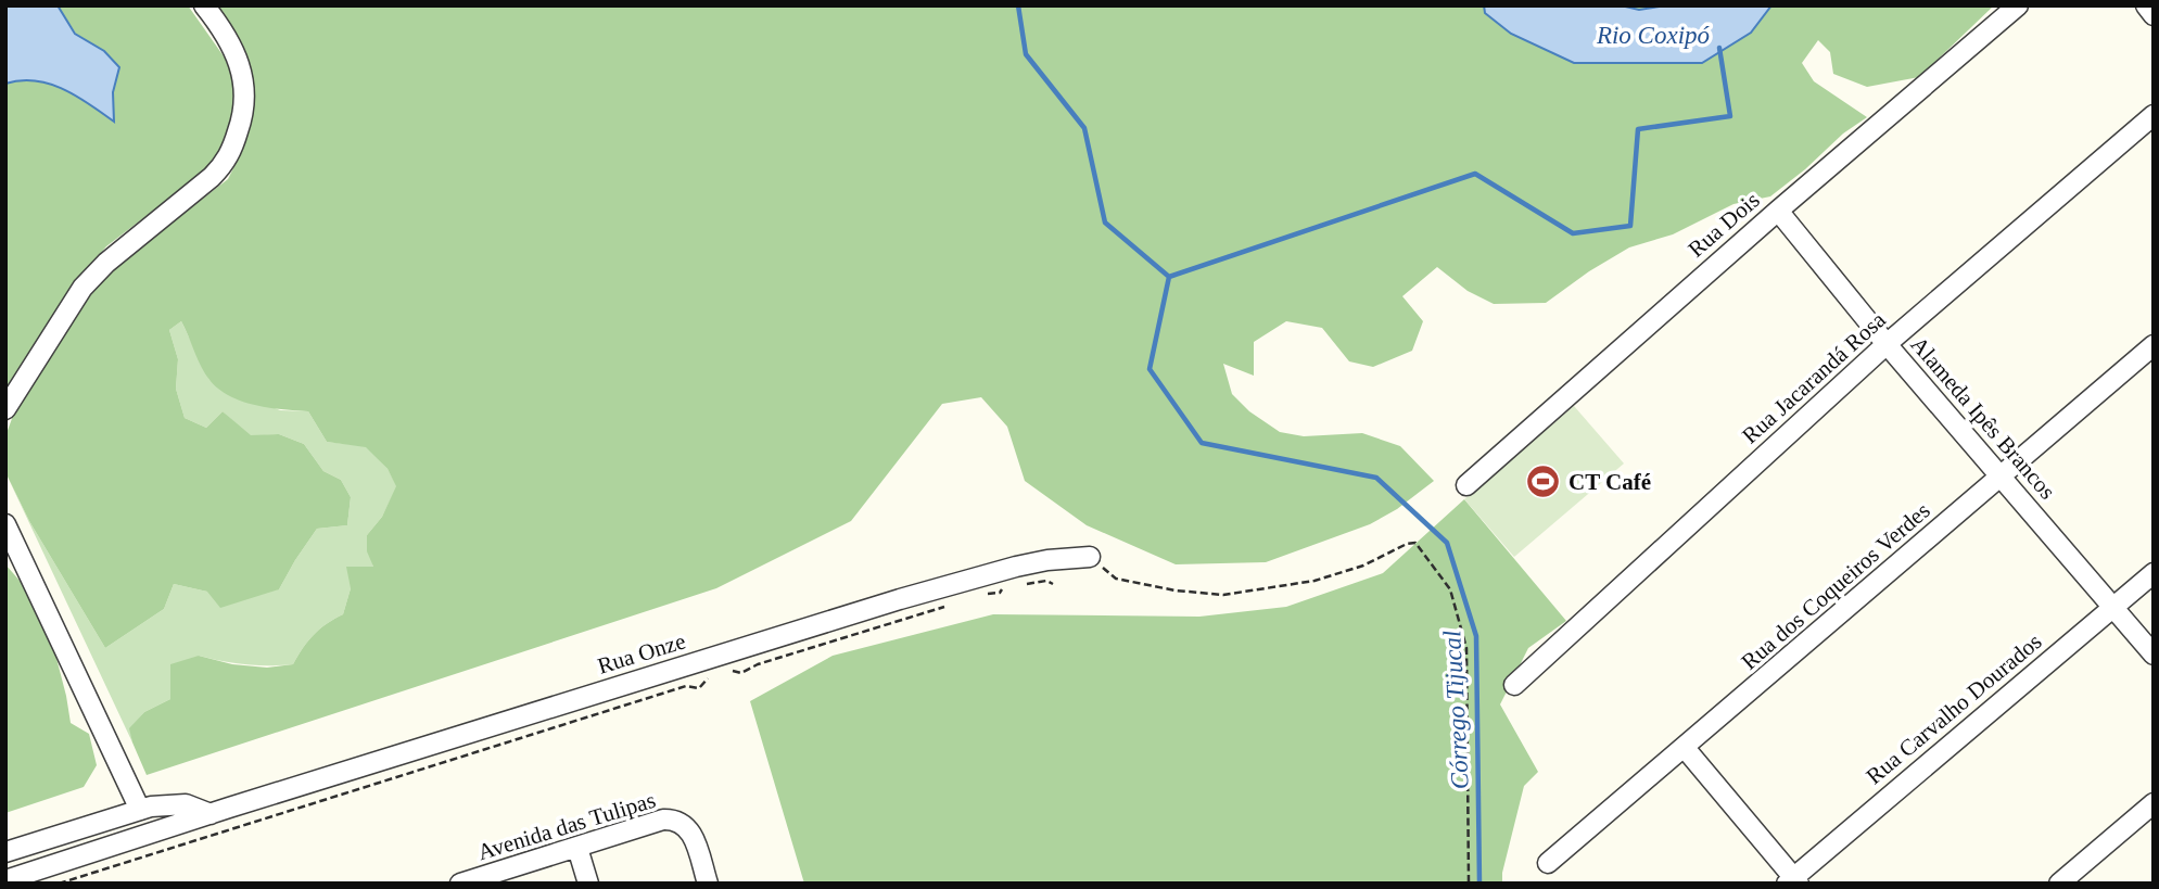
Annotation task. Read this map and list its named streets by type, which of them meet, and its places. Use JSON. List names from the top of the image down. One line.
{"streets":{"street":["Rua Dois","Rua Jacarandá Rosa","Alameda Ipês Brancos","Rua dos Coqueiros Verdes","Rua Onze","Rua Carvalho Dourados","Avenida das Tulipas"]},"crossings":[["Rua Dois","Alameda Ipês Brancos"],["Rua Jacarandá Rosa","Alameda Ipês Brancos"],["Alameda Ipês Brancos","Rua dos Coqueiros Verdes"],["Alameda Ipês Brancos","Rua Carvalho Dourados"]],"water":["Rio Coxipó","Córrego Tijucal"],"places":{"sports":["CT Café"]}}
